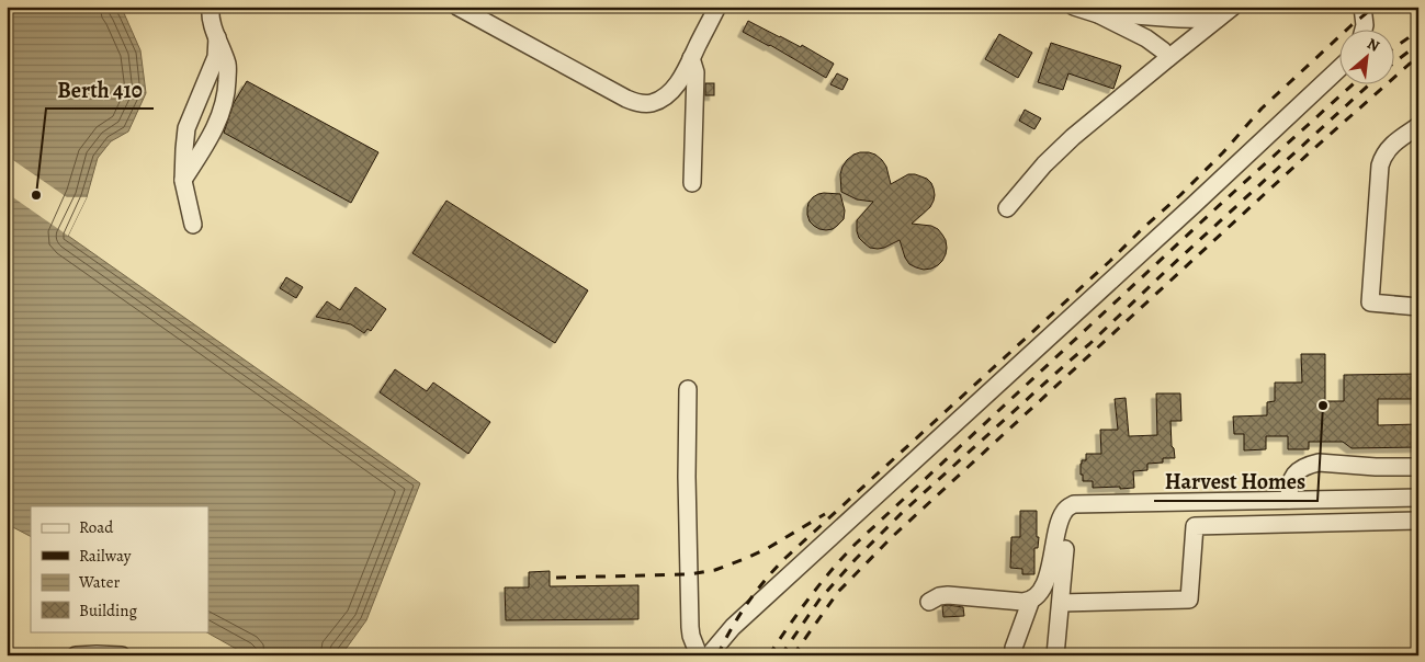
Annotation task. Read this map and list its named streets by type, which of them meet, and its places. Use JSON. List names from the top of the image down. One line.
{"places":["Berth 410","Harvest Homes"],"legend":["Road","Railway","Water","Building"],"north":"top right"}
